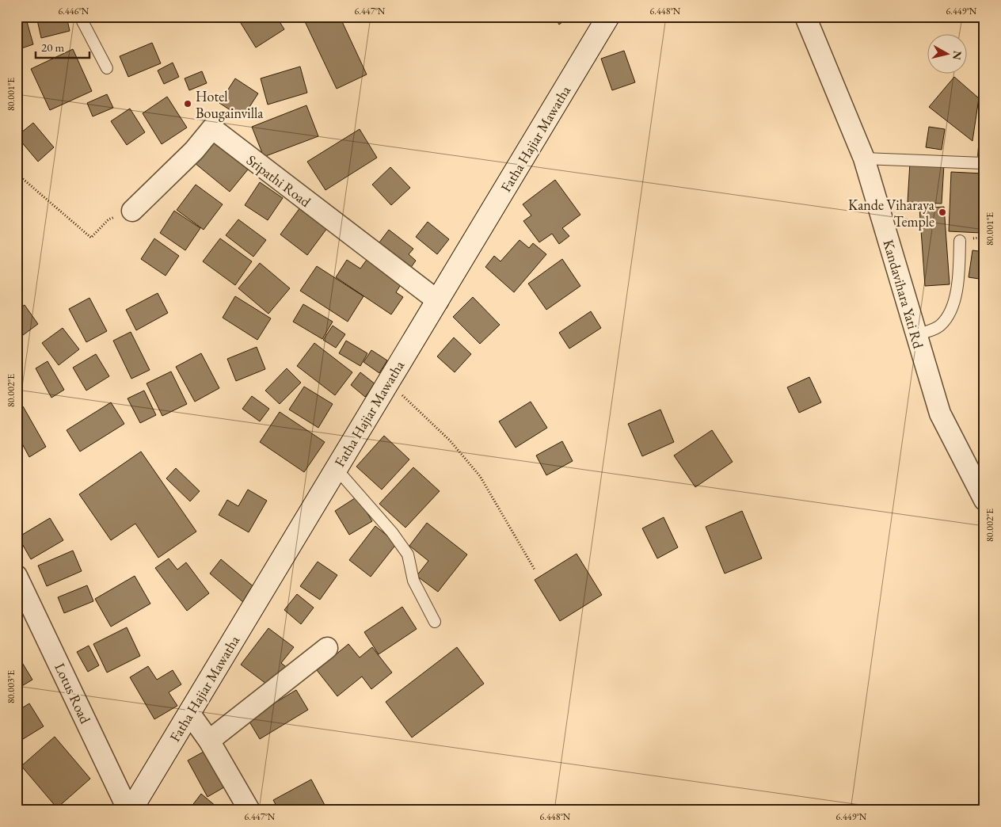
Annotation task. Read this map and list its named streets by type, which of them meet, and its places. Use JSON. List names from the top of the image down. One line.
{"streets":{"street":["Fatha Hajiar Mawatha","Sripathi Road","Kandavihara Yati Rd","Lotus Road"]},"crossings":[["Fatha Hajiar Mawatha","Sripathi Road"],["Fatha Hajiar Mawatha","Lotus Road"]],"places":["Hotel Bougainvilla","Kande Viharaya Temple"],"scale_bar":"20 m","north":"right","coordinates":["6.446°N","6.447°N","6.448°N","6.449°N","80.001°E","80.002°E","80.003°E"]}
